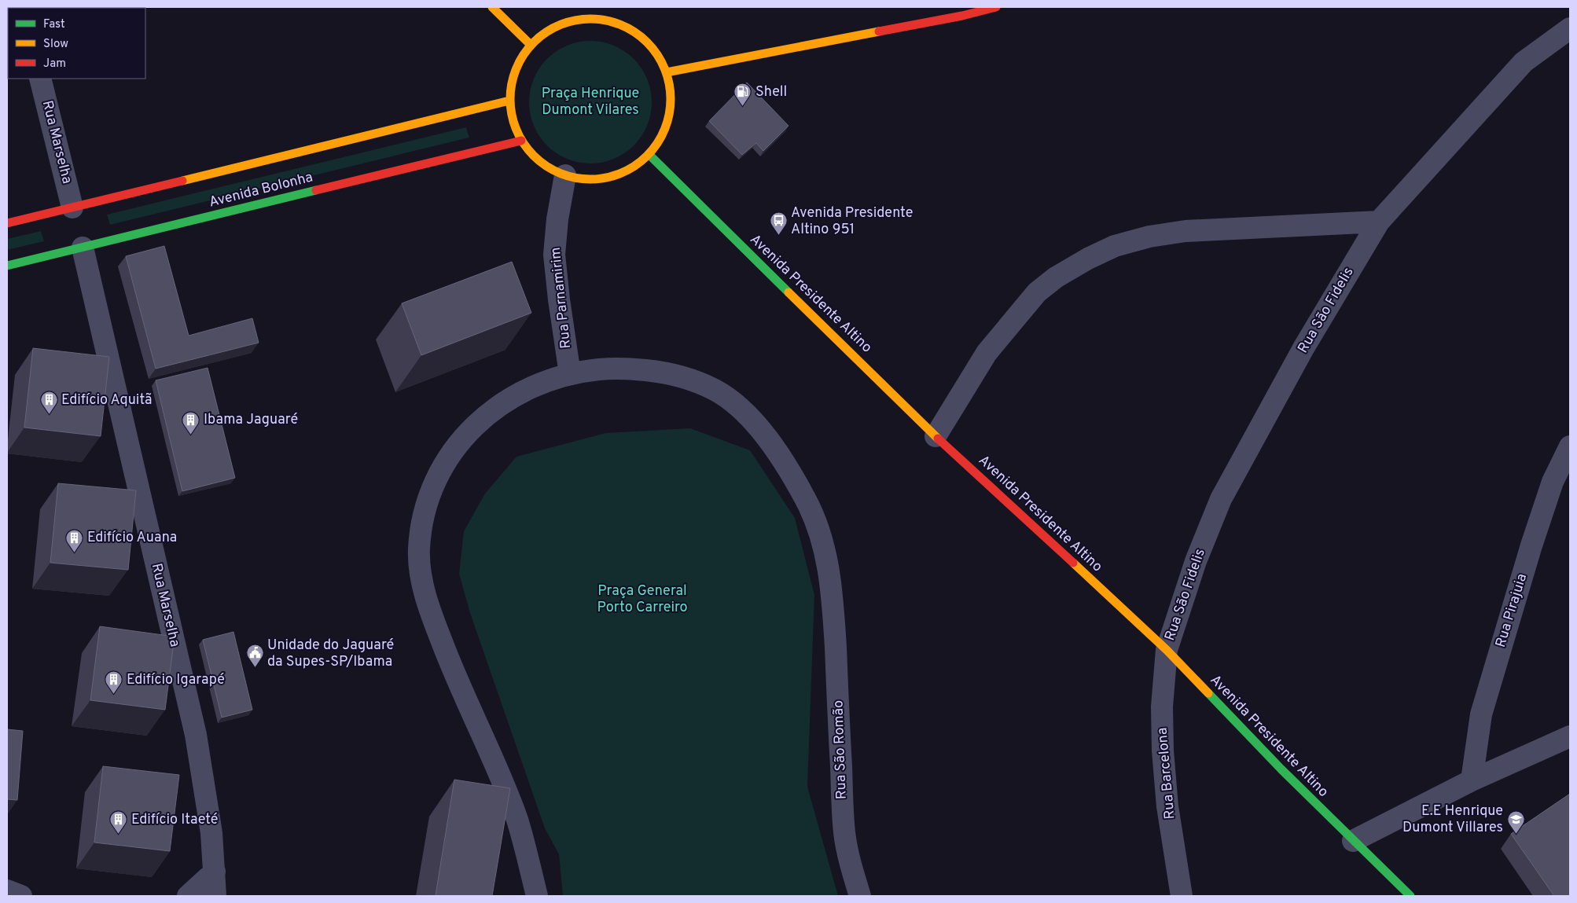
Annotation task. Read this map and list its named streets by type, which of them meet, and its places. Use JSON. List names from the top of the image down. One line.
{"streets":{"main road":["Avenida Bolonha","Avenida Presidente Altino"],"street":["Rua Marselha","Rua Parnamirim","Rua São Fidelis","Rua Pirajuia","Rua São Romão","Rua Barcelona"]},"crossings":[["Rua Marselha","Avenida Bolonha"],["Avenida Presidente Altino","Rua São Fidelis"],["Avenida Presidente Altino","Rua Barcelona"],["Rua Parnamirim","Rua São Romão"],["Rua São Fidelis","Rua Barcelona"]],"parks":["Praça Henrique Dumont Vilares","Praça General Porto Carreiro"],"places":{"fuel station":["Shell"],"bus stop":["Avenida Presidente Altino 951"],"building":["Edifício Aquitã","Ibama Jaguaré","Edifício Auana","Edifício Igarapé","Edifício Itaeté"],"public building":["Unidade do Jaguaré da Supes-SP/Ibama"],"school or university":["E.E Henrique Dumont Villares"]},"legend":["Fast","Slow","Jam"]}
